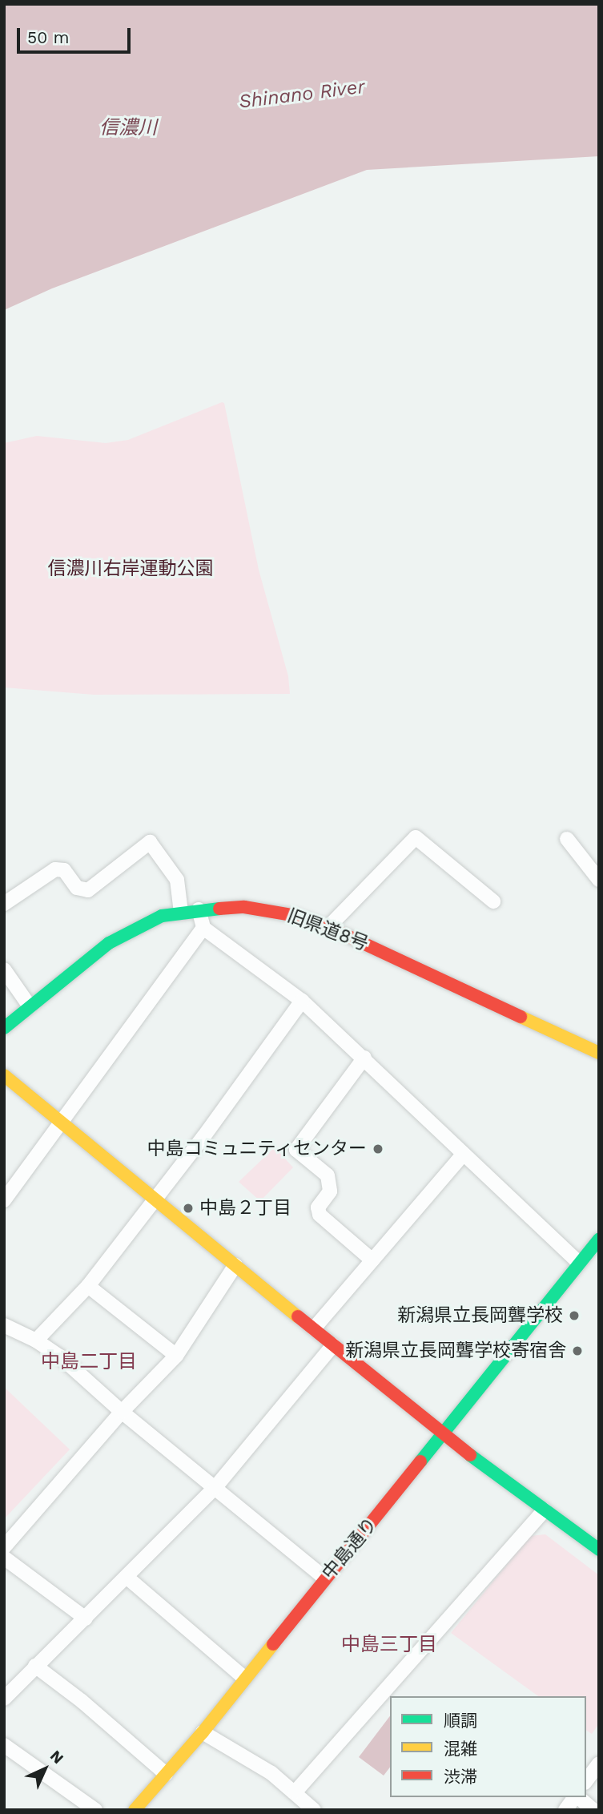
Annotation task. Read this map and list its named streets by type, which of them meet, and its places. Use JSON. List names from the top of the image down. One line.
{"streets":{"street":["旧県道8号","中島通り"]},"districts":["中島二丁目","中島三丁目"],"water":["Shinano River","信濃川"],"parks":["信濃川右岸運動公園"],"places":["中島コミュニティセンター","中島２丁目","新潟県立長岡聾学校","新潟県立長岡聾学校寄宿舎"],"legend":["順調","混雑","渋滞"],"scale_bar":"50 m","north":"top right"}
